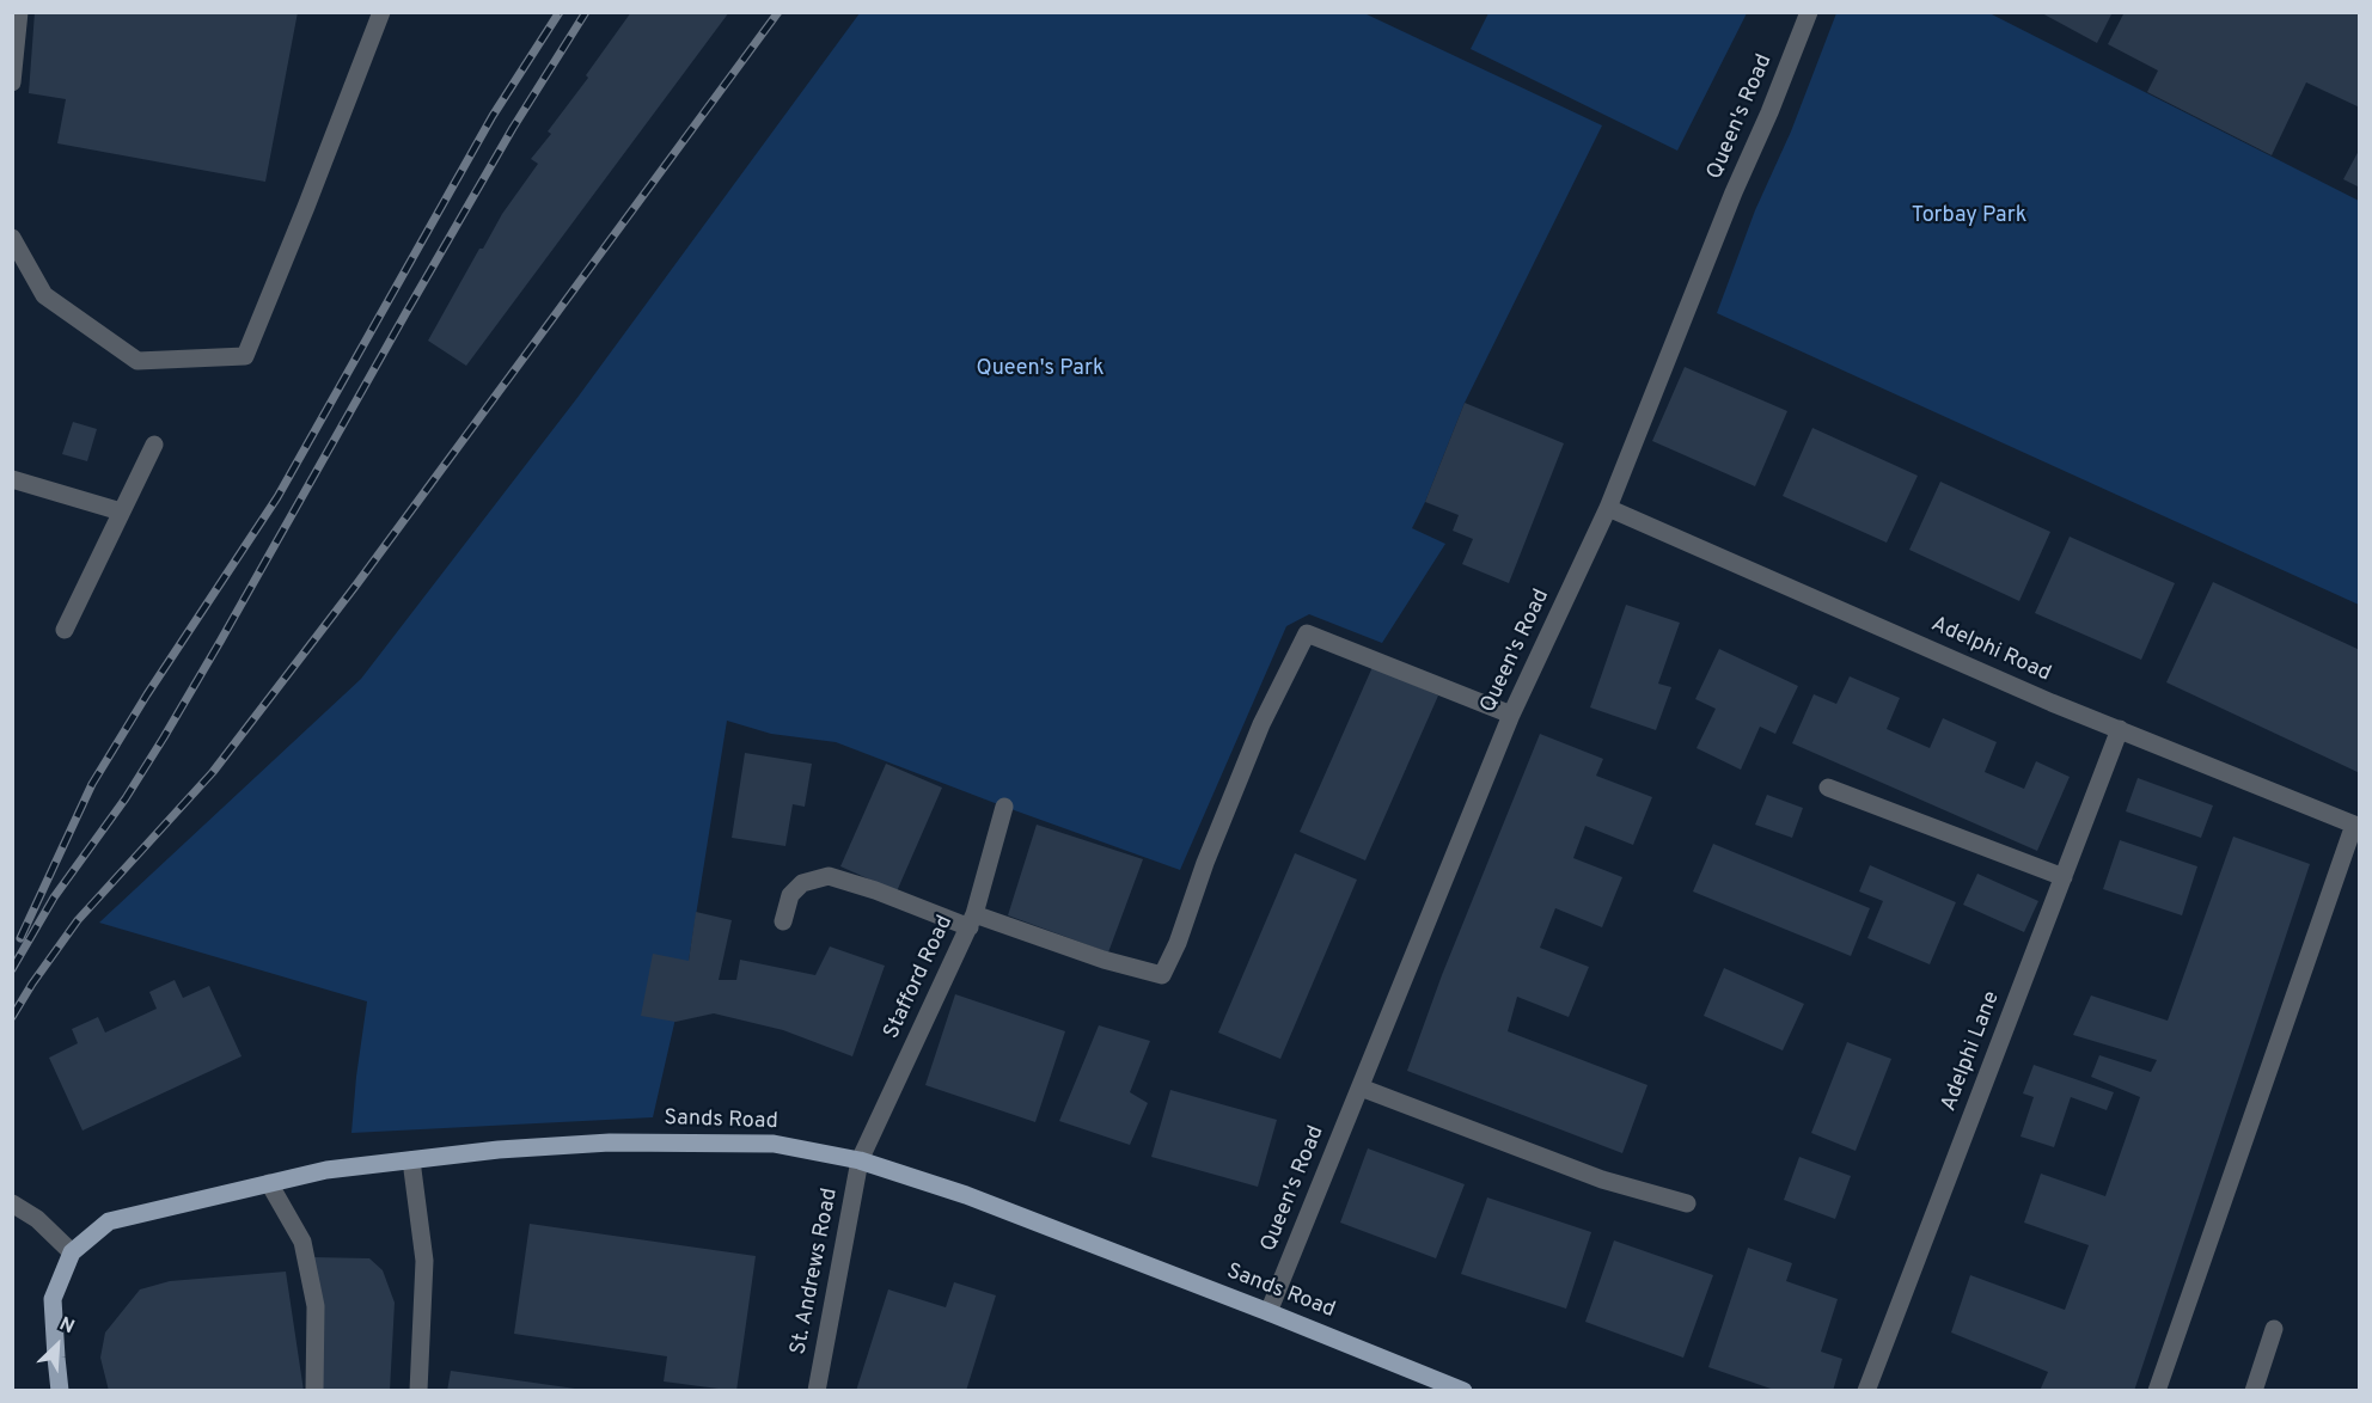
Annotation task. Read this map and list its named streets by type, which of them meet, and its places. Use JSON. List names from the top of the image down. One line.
{"streets":{"main road":["Sands Road"],"street":["Queen's Road","Adelphi Road","Stafford Road","Adelphi Lane","St. Andrews Road"]},"crossings":[["Queen's Road","Adelphi Road"],["Queen's Road","Sands Road"],["Adelphi Road","Adelphi Lane"],["Stafford Road","Sands Road"],["Stafford Road","St. Andrews Road"],["Sands Road","St. Andrews Road"]],"parks":["Torbay Park","Queen's Park"],"north":"top right"}
